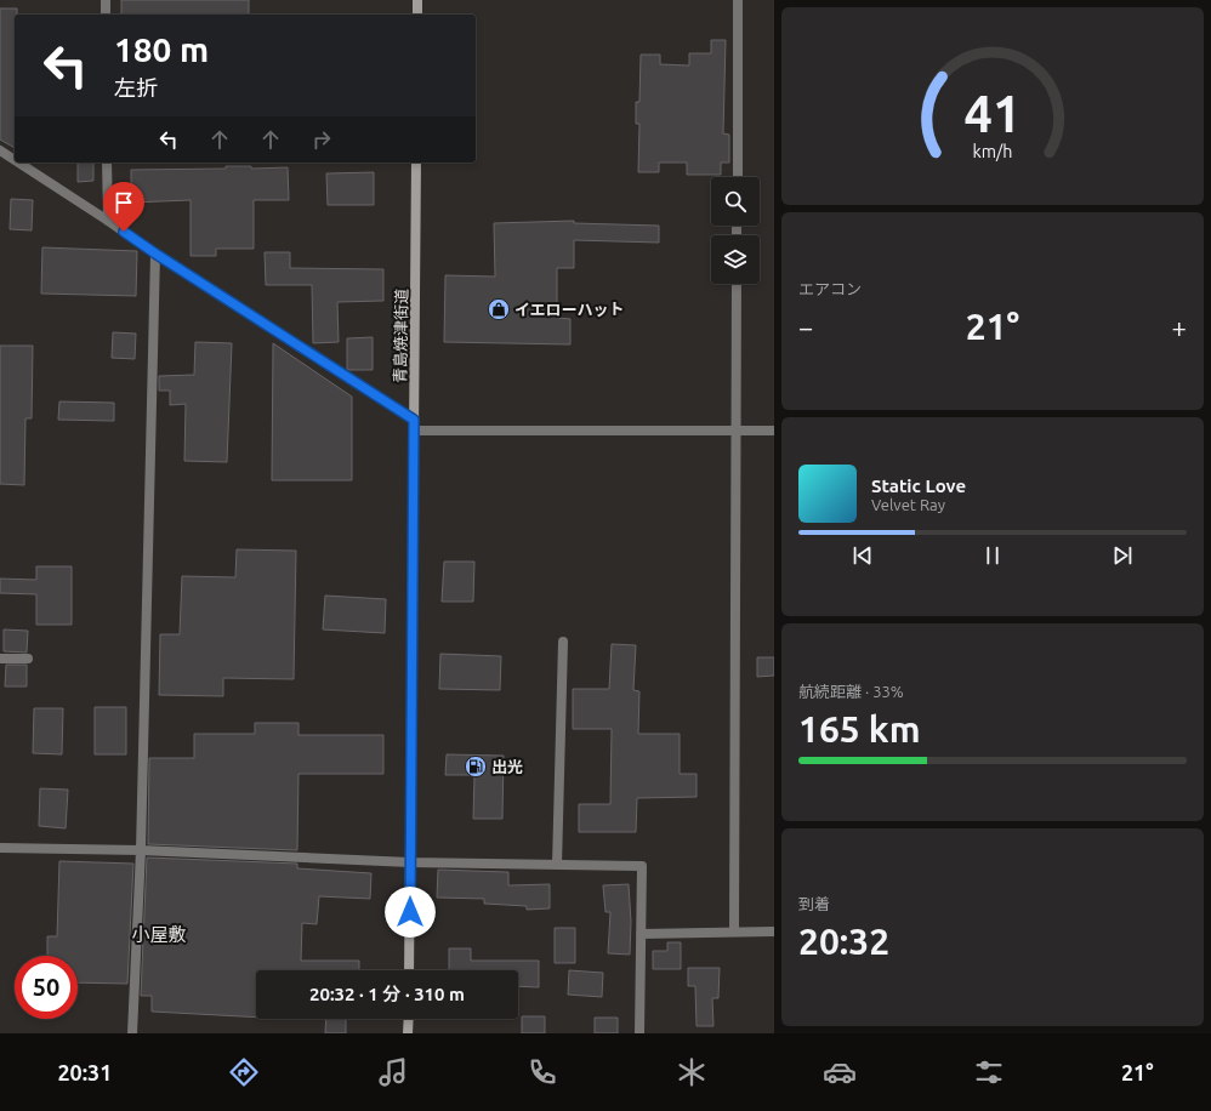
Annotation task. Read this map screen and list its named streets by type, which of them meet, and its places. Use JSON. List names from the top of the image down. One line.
{"streets":{"main road":["青島焼津街道"]},"districts":["小屋敷"],"places":{"shop":["イエローハット"],"fuel station":["出光"]},"page":{"turn":["180 m","左折"],"tile":["エアコン",["航続距離 · 33%","165 km"],["到着","20:32"]],"heat":["−","21°","+"],"song":["Static Love","Velvet Ray"],"limit":"50","trip":"20:32 · 1 分 · 310 m","tabs":["20:31","21°"],"gauge":["41","km/h"]}}
